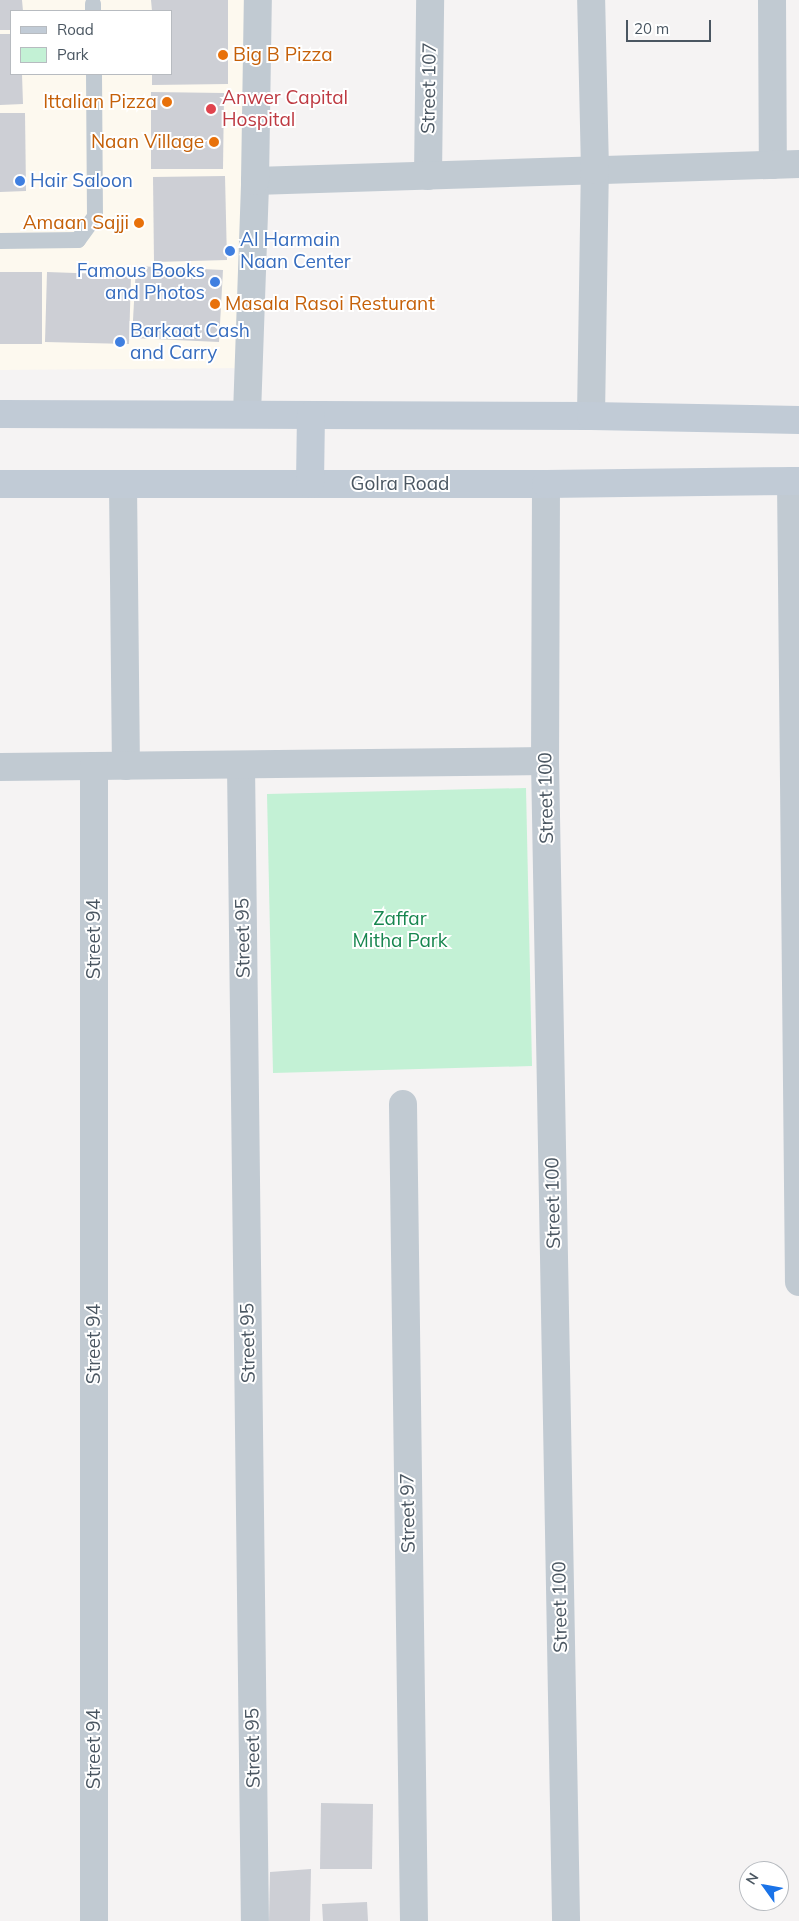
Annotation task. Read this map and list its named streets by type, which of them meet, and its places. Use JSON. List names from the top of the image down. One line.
{"streets":{"main road":["Golra Road"],"street":["Street 107","Street 100","Street 95","Street 94","Street 97"]},"crossings":[["Golra Road","Street 100"]],"parks":["Zaffar Mitha Park"],"places":["Big B Pizza","Ittalian Pizza","Anwer Capital Hospital","Naan Village","Hair Saloon","Amaan Sajji","Al Harmain Naan Center","Famous Books and Photos","Masala Rasoi Resturant","Barkaat Cash and Carry"],"legend":["Road","Park"],"scale_bar":"20 m","north":"top left"}
